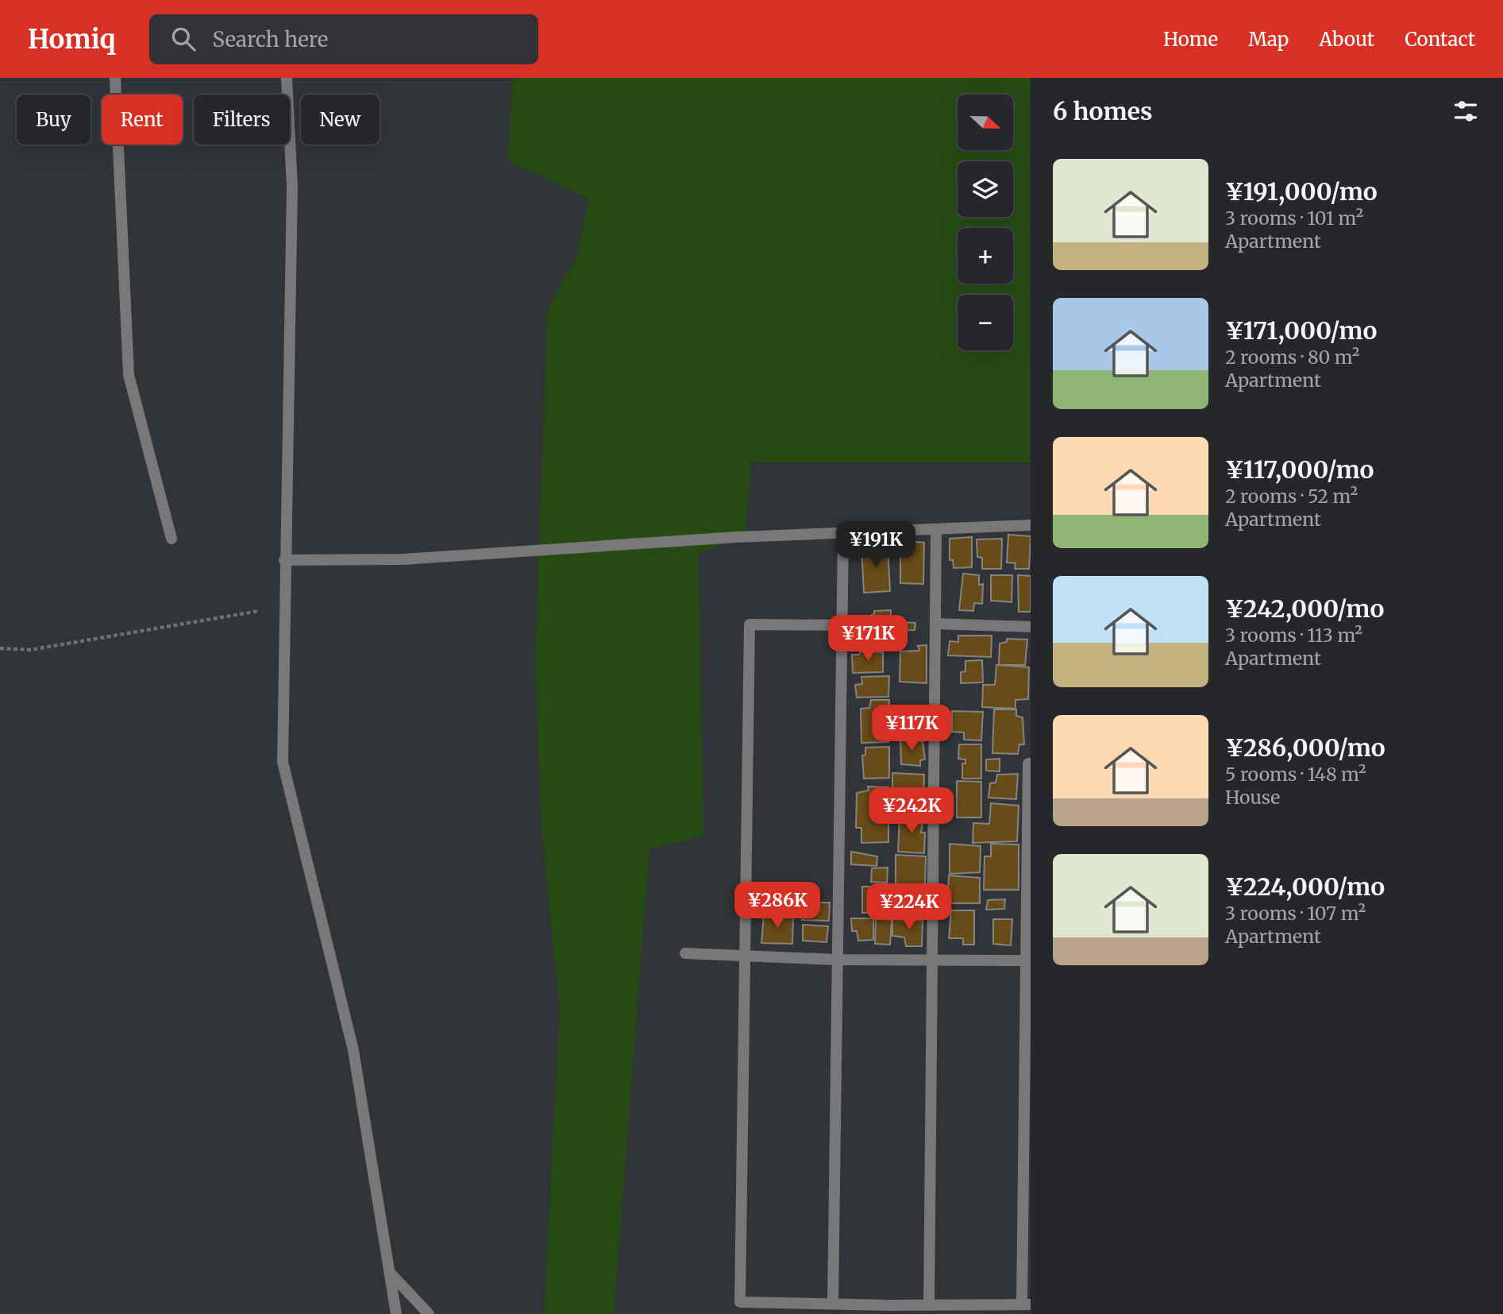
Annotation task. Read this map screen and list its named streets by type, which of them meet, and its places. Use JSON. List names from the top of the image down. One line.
{"north":"right","page":{"header":"Homiq","search":"Search here","nav":["Home","Map","About","Contact"],"heading":"6 homes","map_buttons":["+","−"],"chip":["Buy","Rent","Filters","New"],"list":[{"name":"¥191,000/mo","note":"3 rooms · 101 m² · Apartment"},{"name":"¥171,000/mo","note":"2 rooms · 80 m² · Apartment"},{"name":"¥117,000/mo","note":"2 rooms · 52 m² · Apartment"},{"name":"¥242,000/mo","note":"3 rooms · 113 m² · Apartment"},{"name":"¥286,000/mo","note":"5 rooms · 148 m² · House"},{"name":"¥224,000/mo","note":"3 rooms · 107 m² · Apartment"}],"price":["¥191K","¥171K","¥117K","¥242K","¥286K","¥224K"]}}
